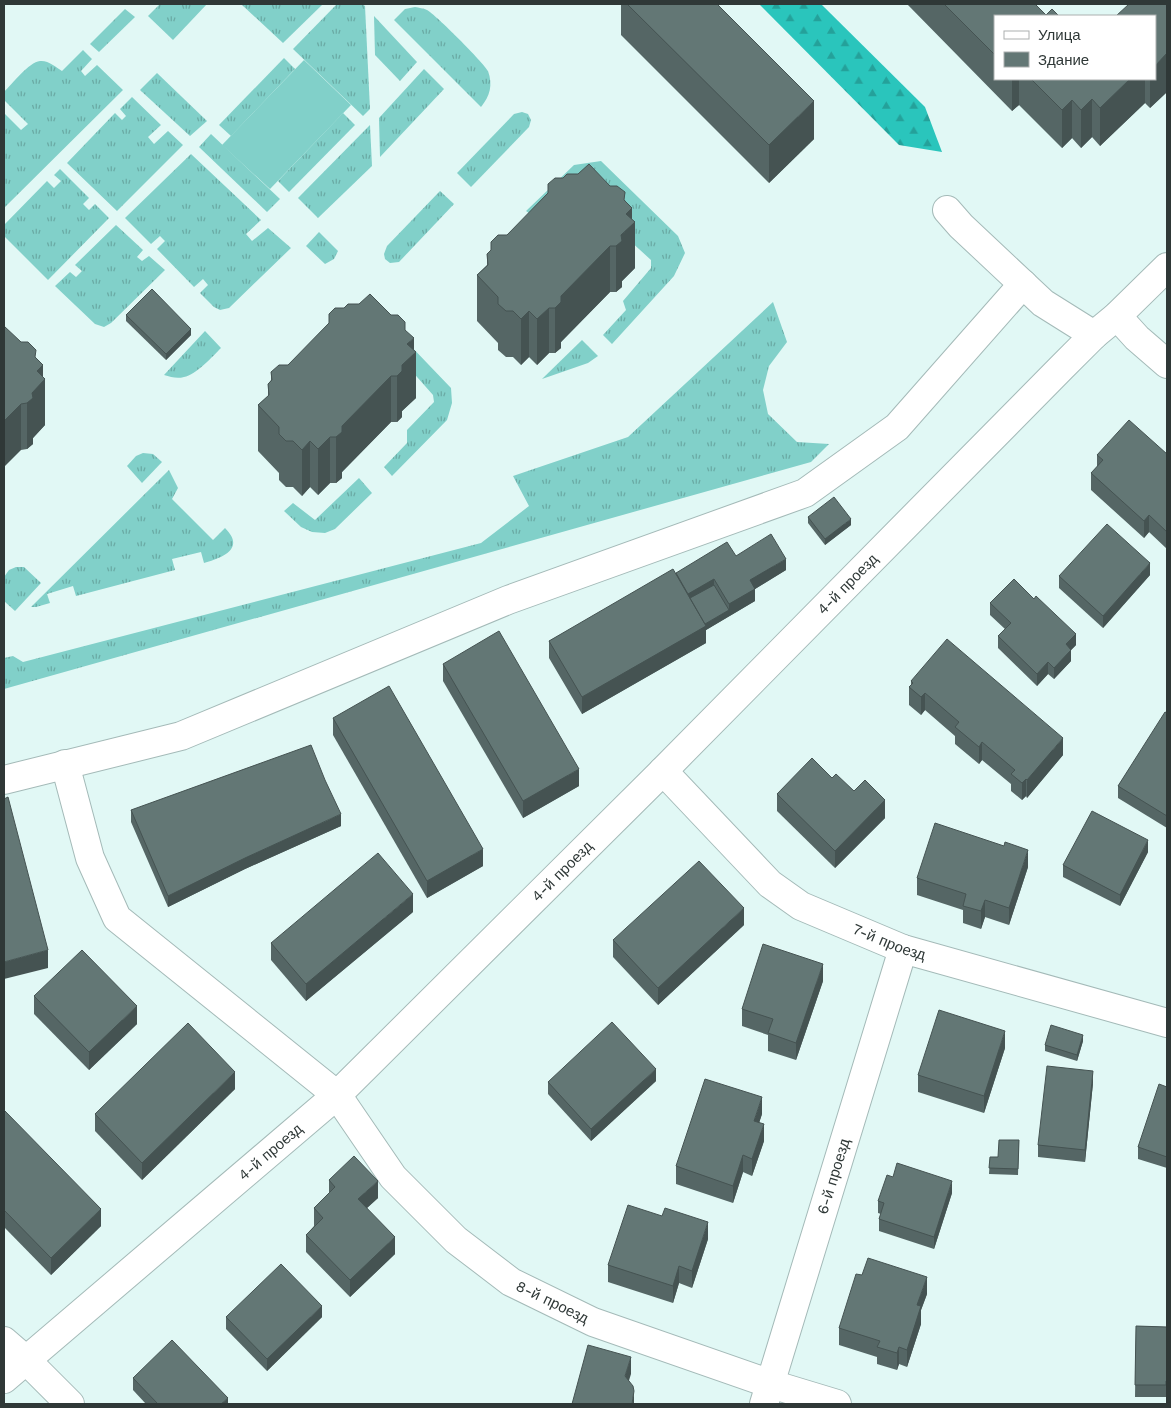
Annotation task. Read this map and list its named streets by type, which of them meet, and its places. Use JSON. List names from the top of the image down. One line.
{"streets":{"street":["4-й проезд","7-й проезд","6-й проезд","8-й проезд"]},"crossings":[["4-й проезд","7-й проезд"],["4-й проезд","8-й проезд"],["7-й проезд","6-й проезд"],["6-й проезд","8-й проезд"]],"legend":["Улица","Здание"]}
